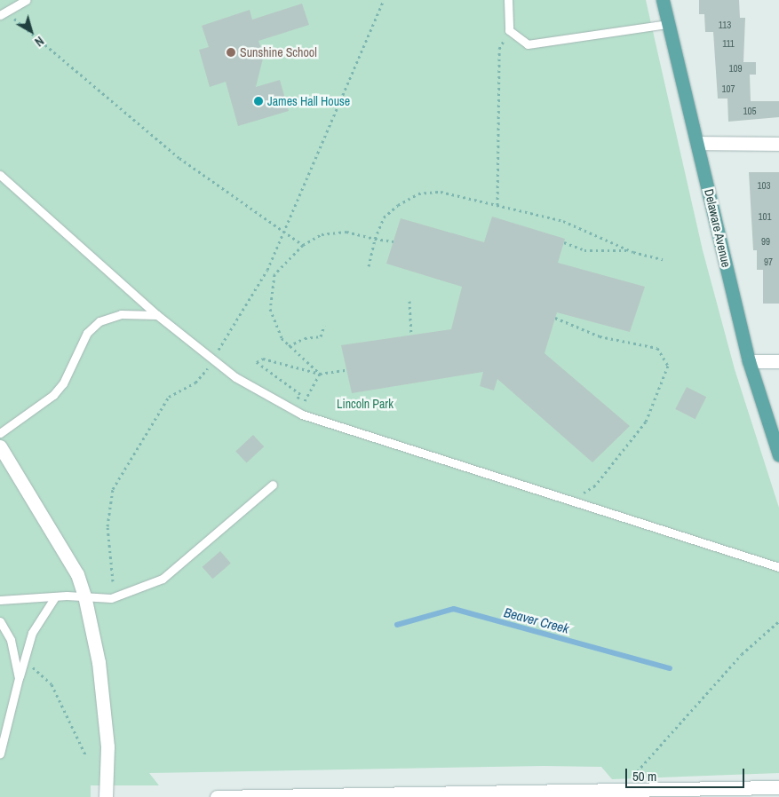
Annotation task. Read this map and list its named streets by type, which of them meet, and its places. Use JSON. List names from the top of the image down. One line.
{"streets":{"main road":["Delaware Avenue"]},"water":["Beaver Creek"],"parks":["Lincoln Park"],"places":["Sunshine School","James Hall House"],"house_numbers":["113","111","109","107","105","103","101","99","97"],"scale_bar":"50 m","north":"bottom right"}
